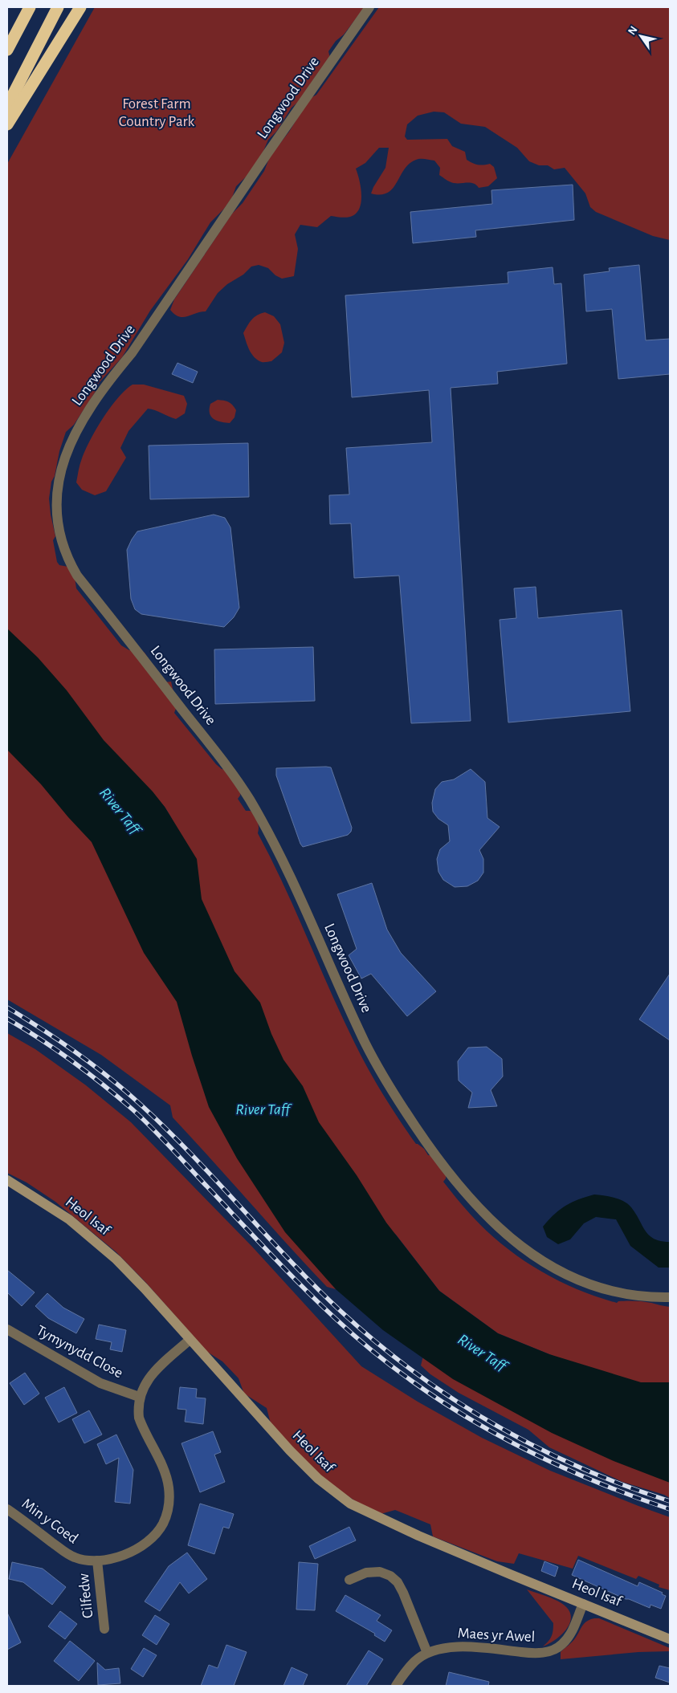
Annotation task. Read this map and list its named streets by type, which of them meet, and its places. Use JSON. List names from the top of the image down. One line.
{"streets":{"main road":["Heol Isaf"],"street":["Longwood Drive","Tymynydd Close","Min y Coed","Cilfedw","Maes yr Awel"]},"crossings":[["Heol Isaf","Min y Coed"],["Heol Isaf","Maes yr Awel"],["Tymynydd Close","Min y Coed"],["Min y Coed","Cilfedw"]],"water":["River Taff"],"parks":["Forest Farm Country Park"],"north":"top left"}
